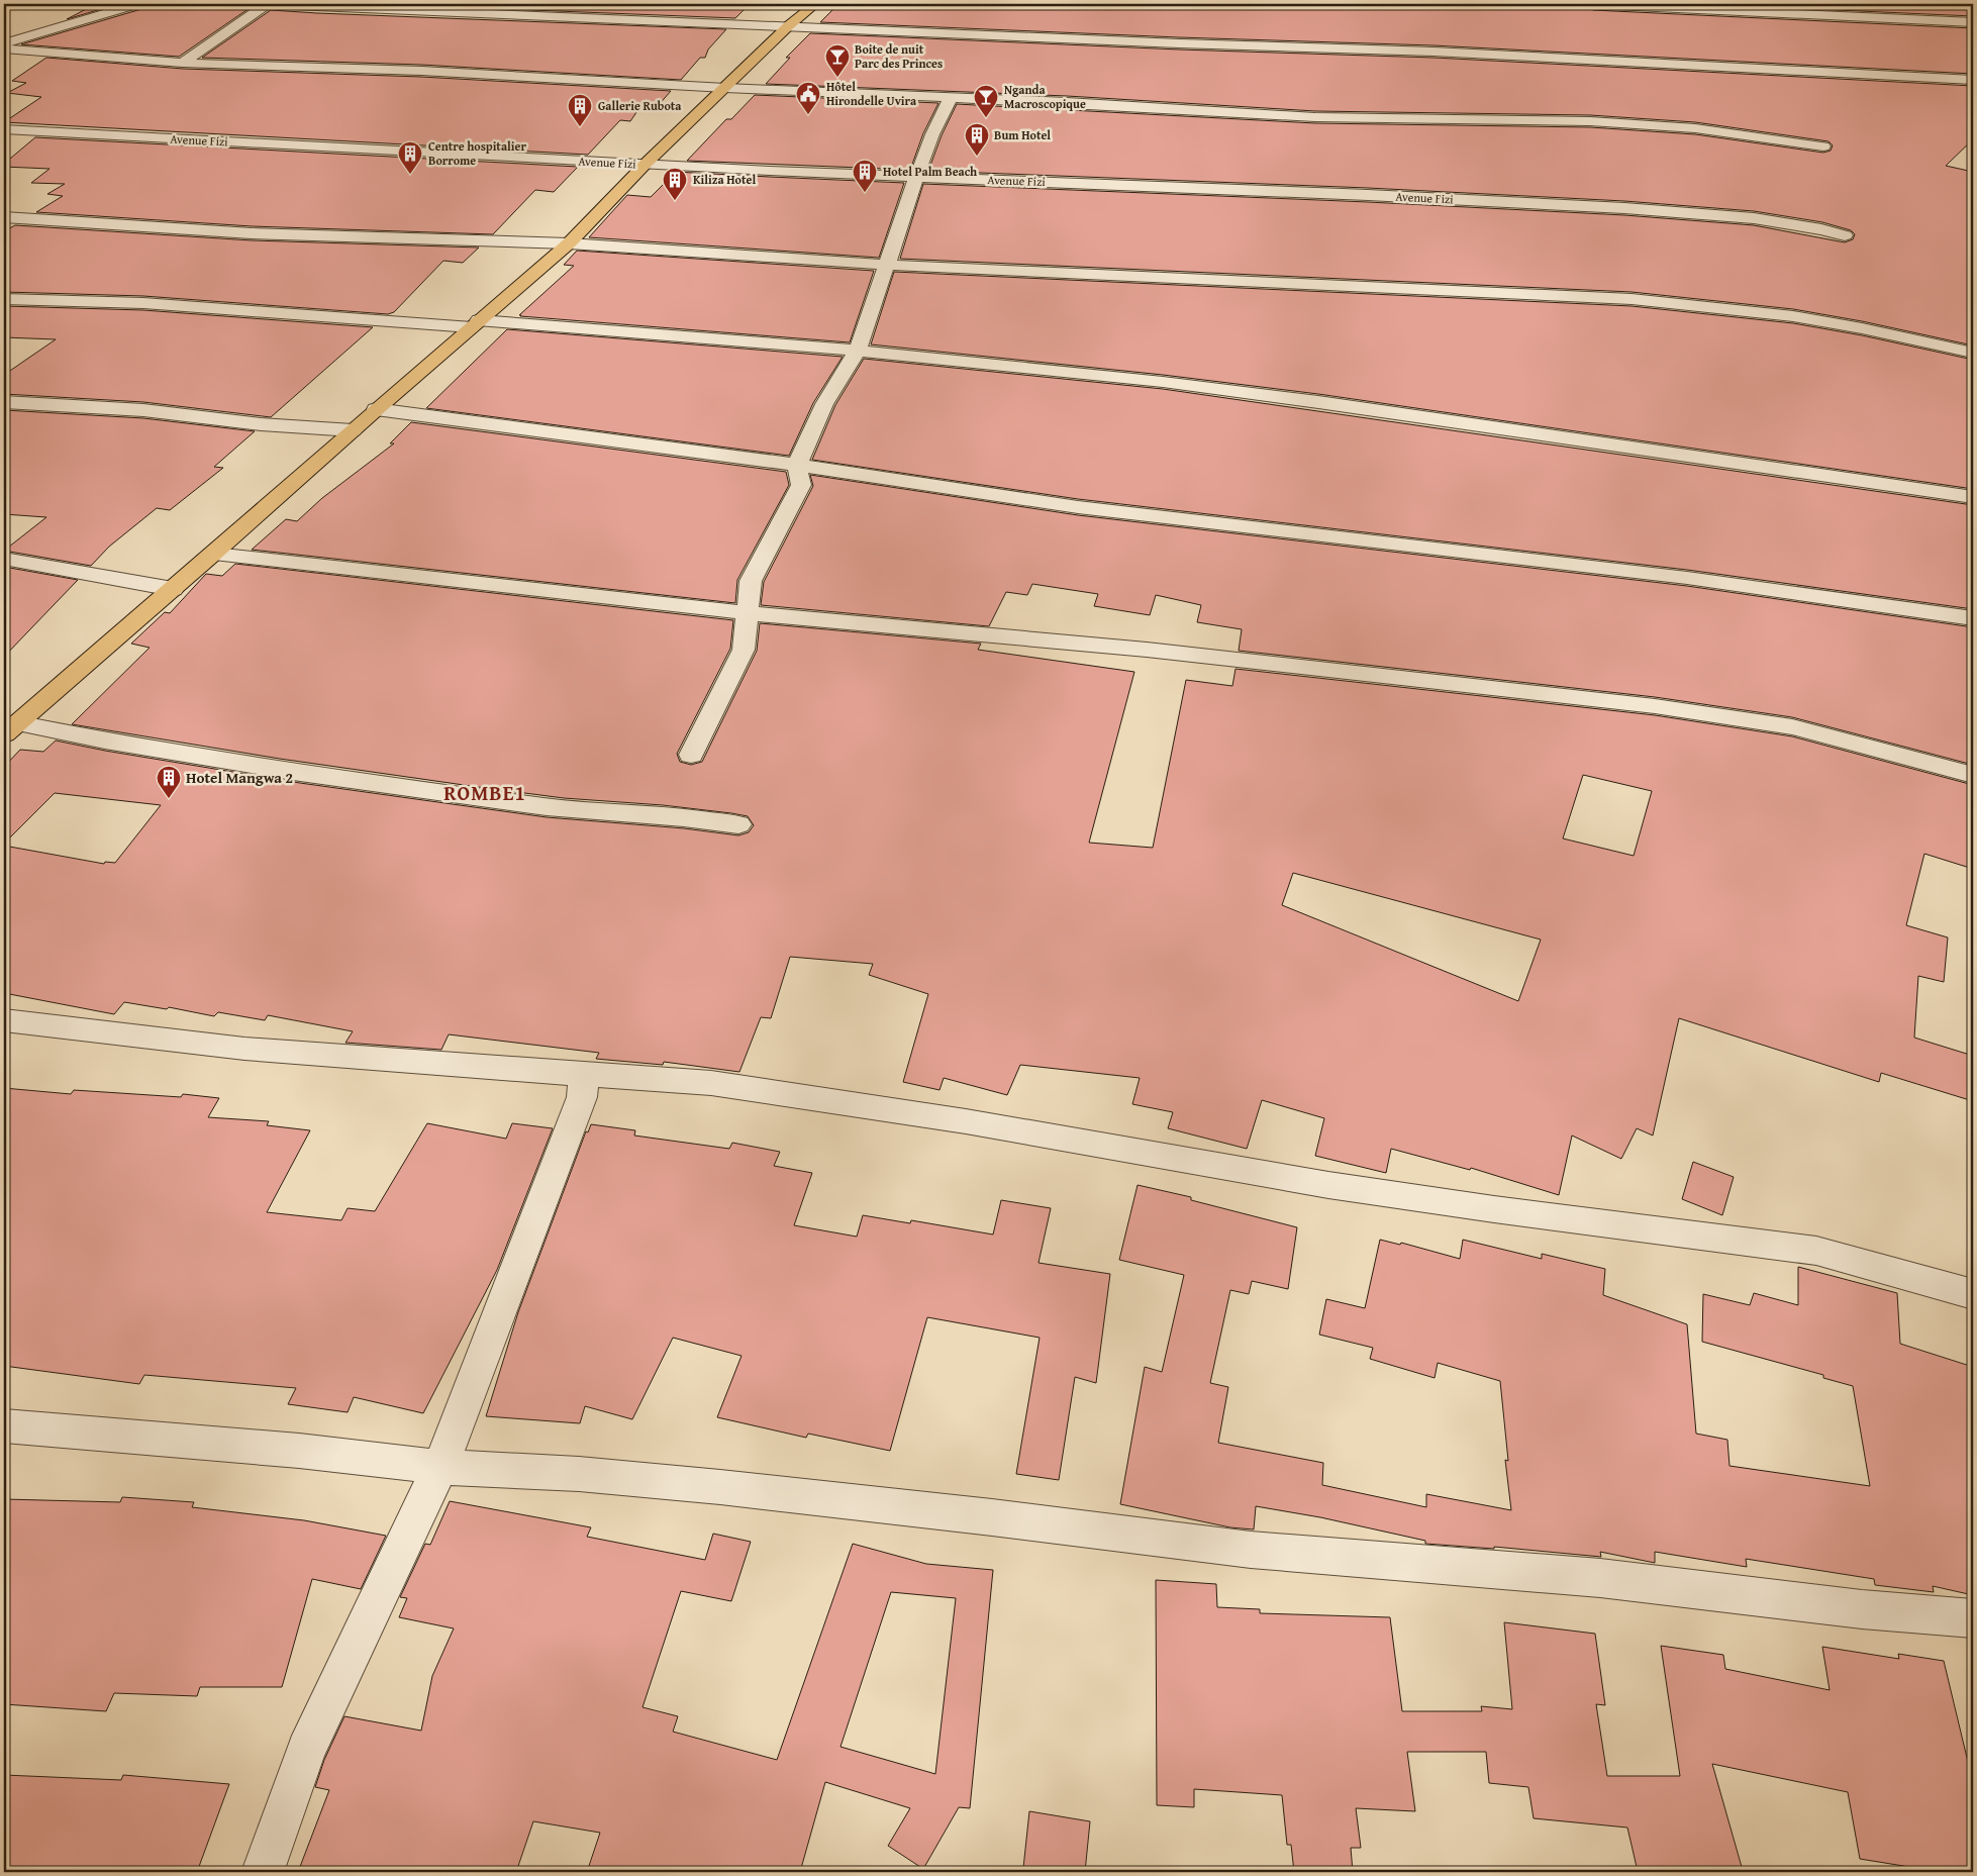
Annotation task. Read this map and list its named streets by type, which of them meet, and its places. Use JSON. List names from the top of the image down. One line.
{"streets":{"street":["Avenue Fizi"]},"districts":["ROMBE1"],"places":{"bar":["Boite de nuit Parc des Princes","Nganda Macroscopique"],"public building":["Hôtel Hirondelle Uvira"],"building":["Gallerie Rubota","Bum Hotel","Centre hospitalier Borrome","Hotel Palm Beach","Kiliza Hotel","Hotel Mangwa 2"]}}
